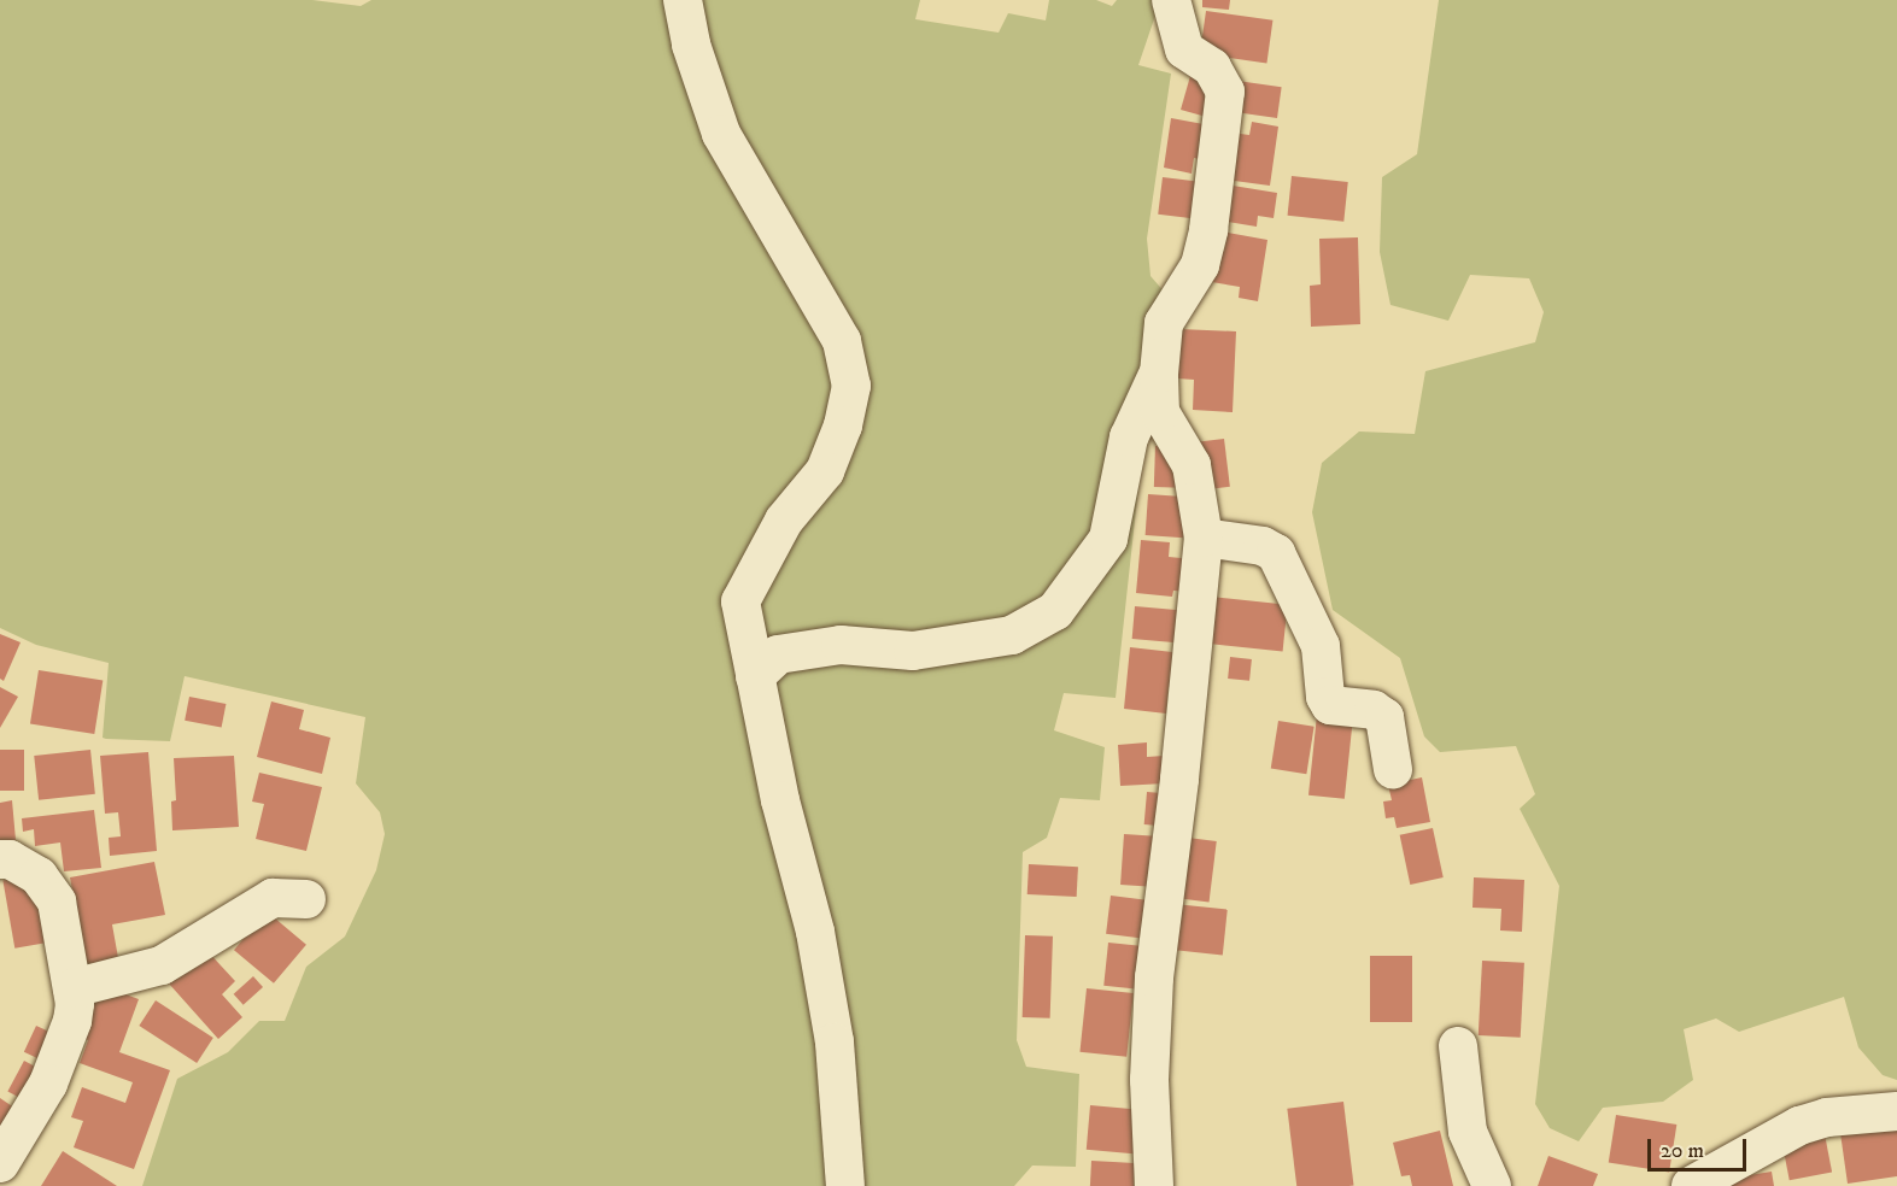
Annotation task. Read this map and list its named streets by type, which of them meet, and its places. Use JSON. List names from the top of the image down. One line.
{"scale_bar":"20 m"}
